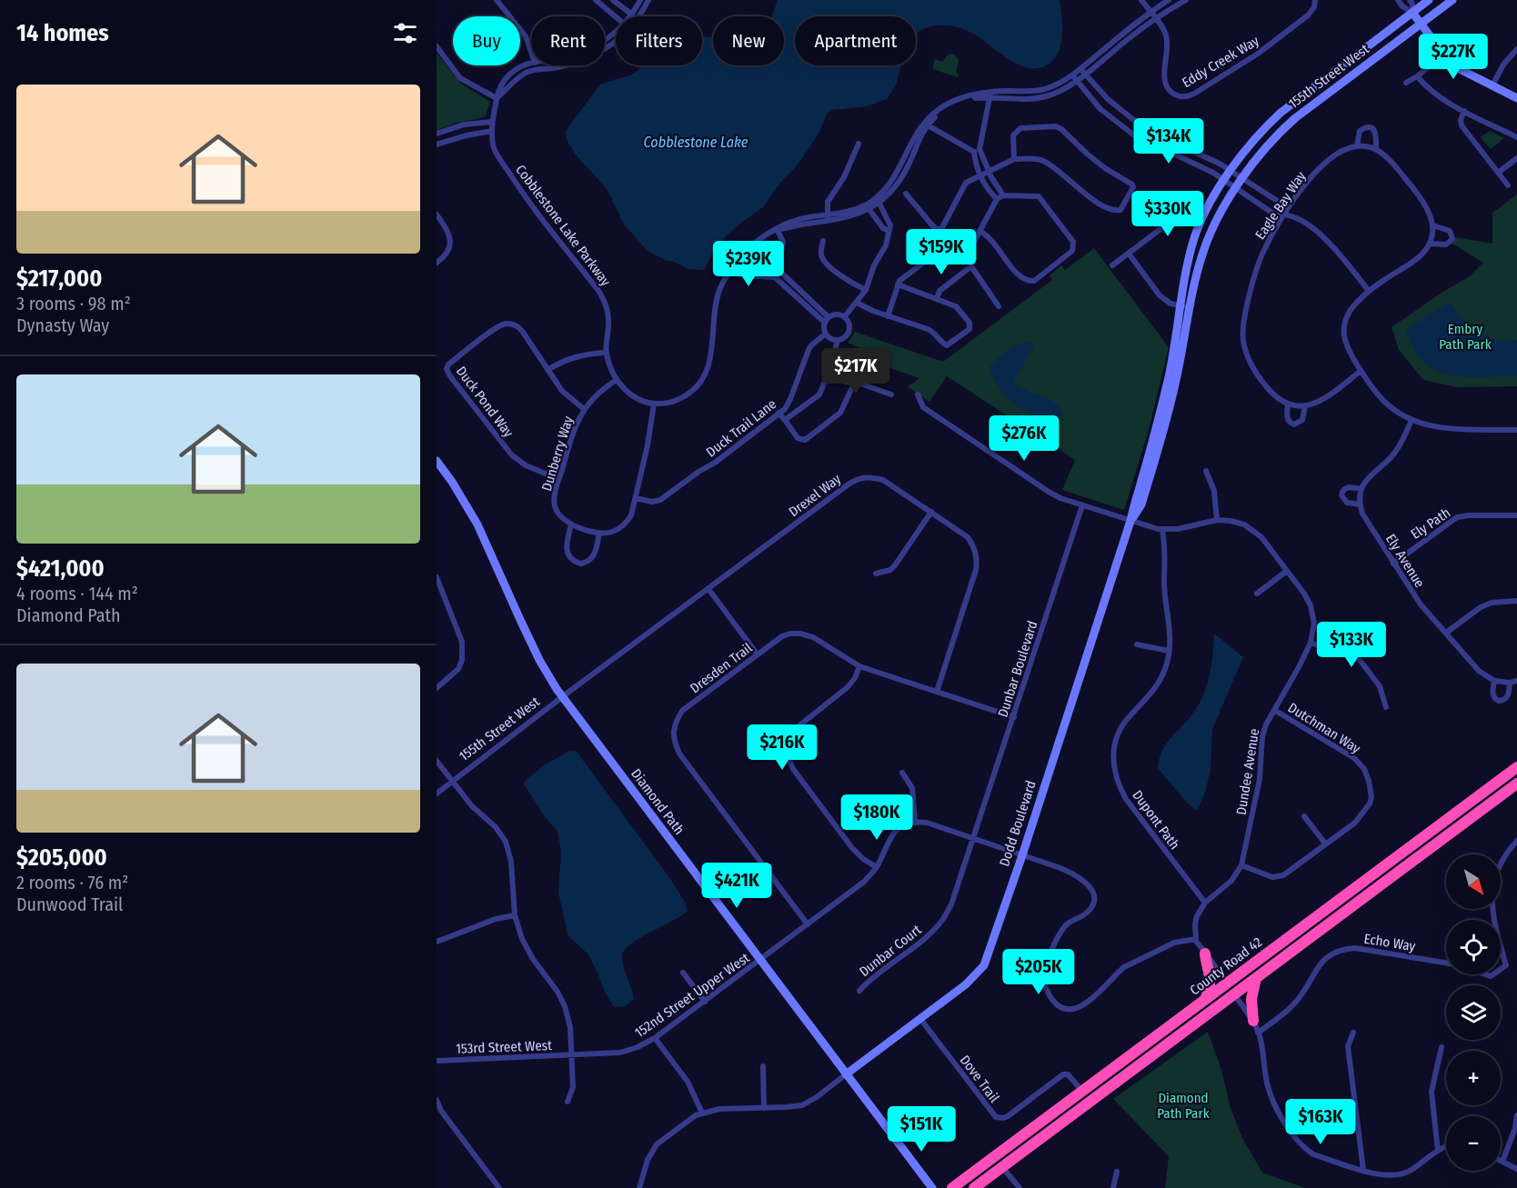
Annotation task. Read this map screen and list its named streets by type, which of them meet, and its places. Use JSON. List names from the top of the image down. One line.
{"streets":{"highway":["County Road 42"],"street":["Eddy Creek Way","155th Street West","Eagle Bay Way","Cobblestone Lake Parkway","Duck Pond Way","Duck Trail Lane","Dunberry Way","Drexel Way","Ely Path","Ely Avenue","Dresden Trail","Dunbar Boulevard","Dutchman Way","Dundee Avenue","Diamond Path","Dupont Path","Dodd Boulevard","Echo Way","Dunbar Court","152nd Street Upper West","153rd Street West","Dove Trail"]},"crossings":[["155th Street West","Drexel Way"],["155th Street West","Diamond Path"],["155th Street West","Dodd Boulevard"],["Cobblestone Lake Parkway","Dunberry Way"],["Duck Pond Way","Dunberry Way"],["Drexel Way","Dresden Trail"],["Ely Path","Ely Avenue"],["Dresden Trail","Dunbar Boulevard"],["Dresden Trail","152nd Street Upper West"],["Dunbar Boulevard","Dundee Avenue"],["Dunbar Boulevard","Dunbar Court"],["Dutchman Way","Dundee Avenue"],["Dundee Avenue","Dupont Path"],["Dundee Avenue","Dodd Boulevard"],["Diamond Path","Dodd Boulevard"],["Diamond Path","152nd Street Upper West"],["Dodd Boulevard","Dove Trail"],["County Road 42","Dove Trail"],["152nd Street Upper West","153rd Street West"]],"water":["Cobblestone Lake"],"parks":["Embry Path Park","Diamond Path Park"],"north":"bottom right","page":{"heading":"14 homes","chip":["Buy","Rent","Filters","New","Apartment"],"price":["$227K","$134K","$330K","$159K","$239K","$217K","$276K","$133K","$216K","$180K","$421K","$205K","$163K","$151K"],"list":[{"name":"$217,000","note":"3 rooms · 98 m² · Dynasty Way"},{"name":"$421,000","note":"4 rooms · 144 m² · Diamond Path"},{"name":"$205,000","note":"2 rooms · 76 m² · Dunwood Trail"}],"map_buttons":["+","−"]}}
